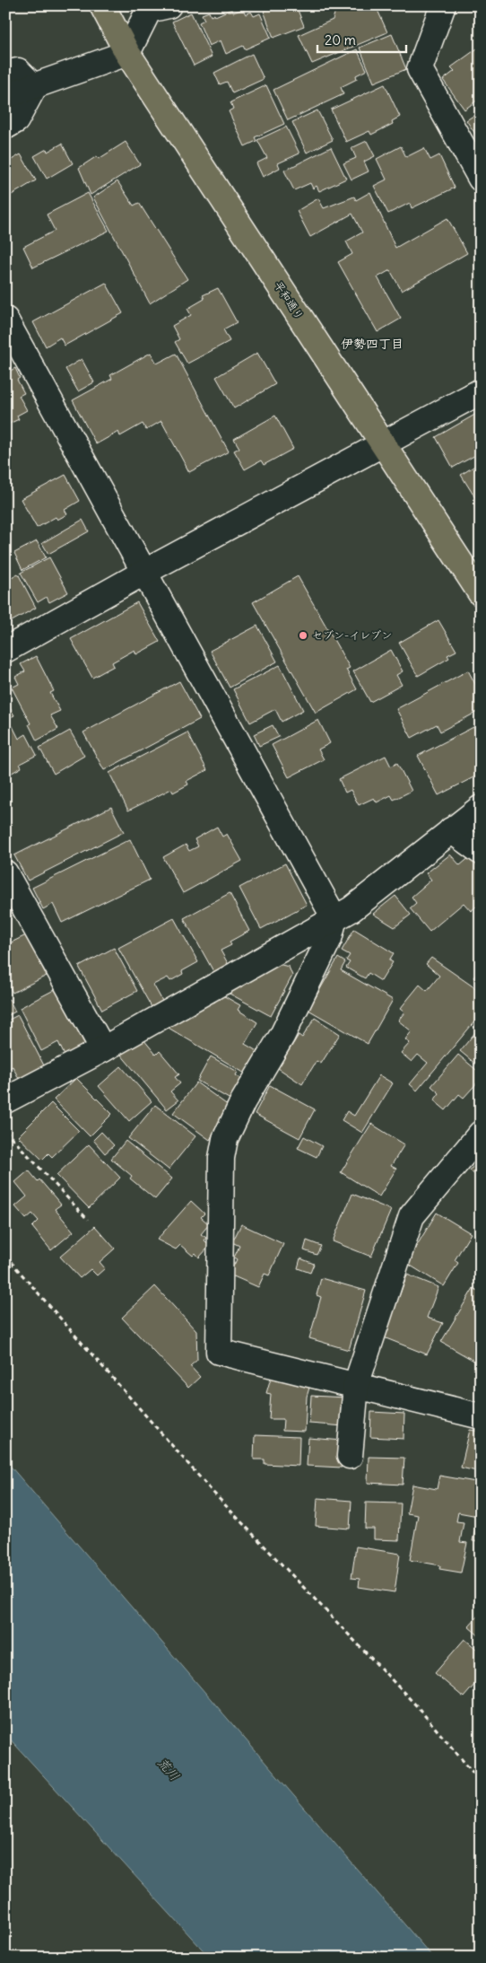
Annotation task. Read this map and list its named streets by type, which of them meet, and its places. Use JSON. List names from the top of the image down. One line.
{"streets":{"highway":["平和通り"]},"districts":["伊勢四丁目"],"water":["荒川"],"places":["セブン-イレブン"],"scale_bar":"20 m"}
